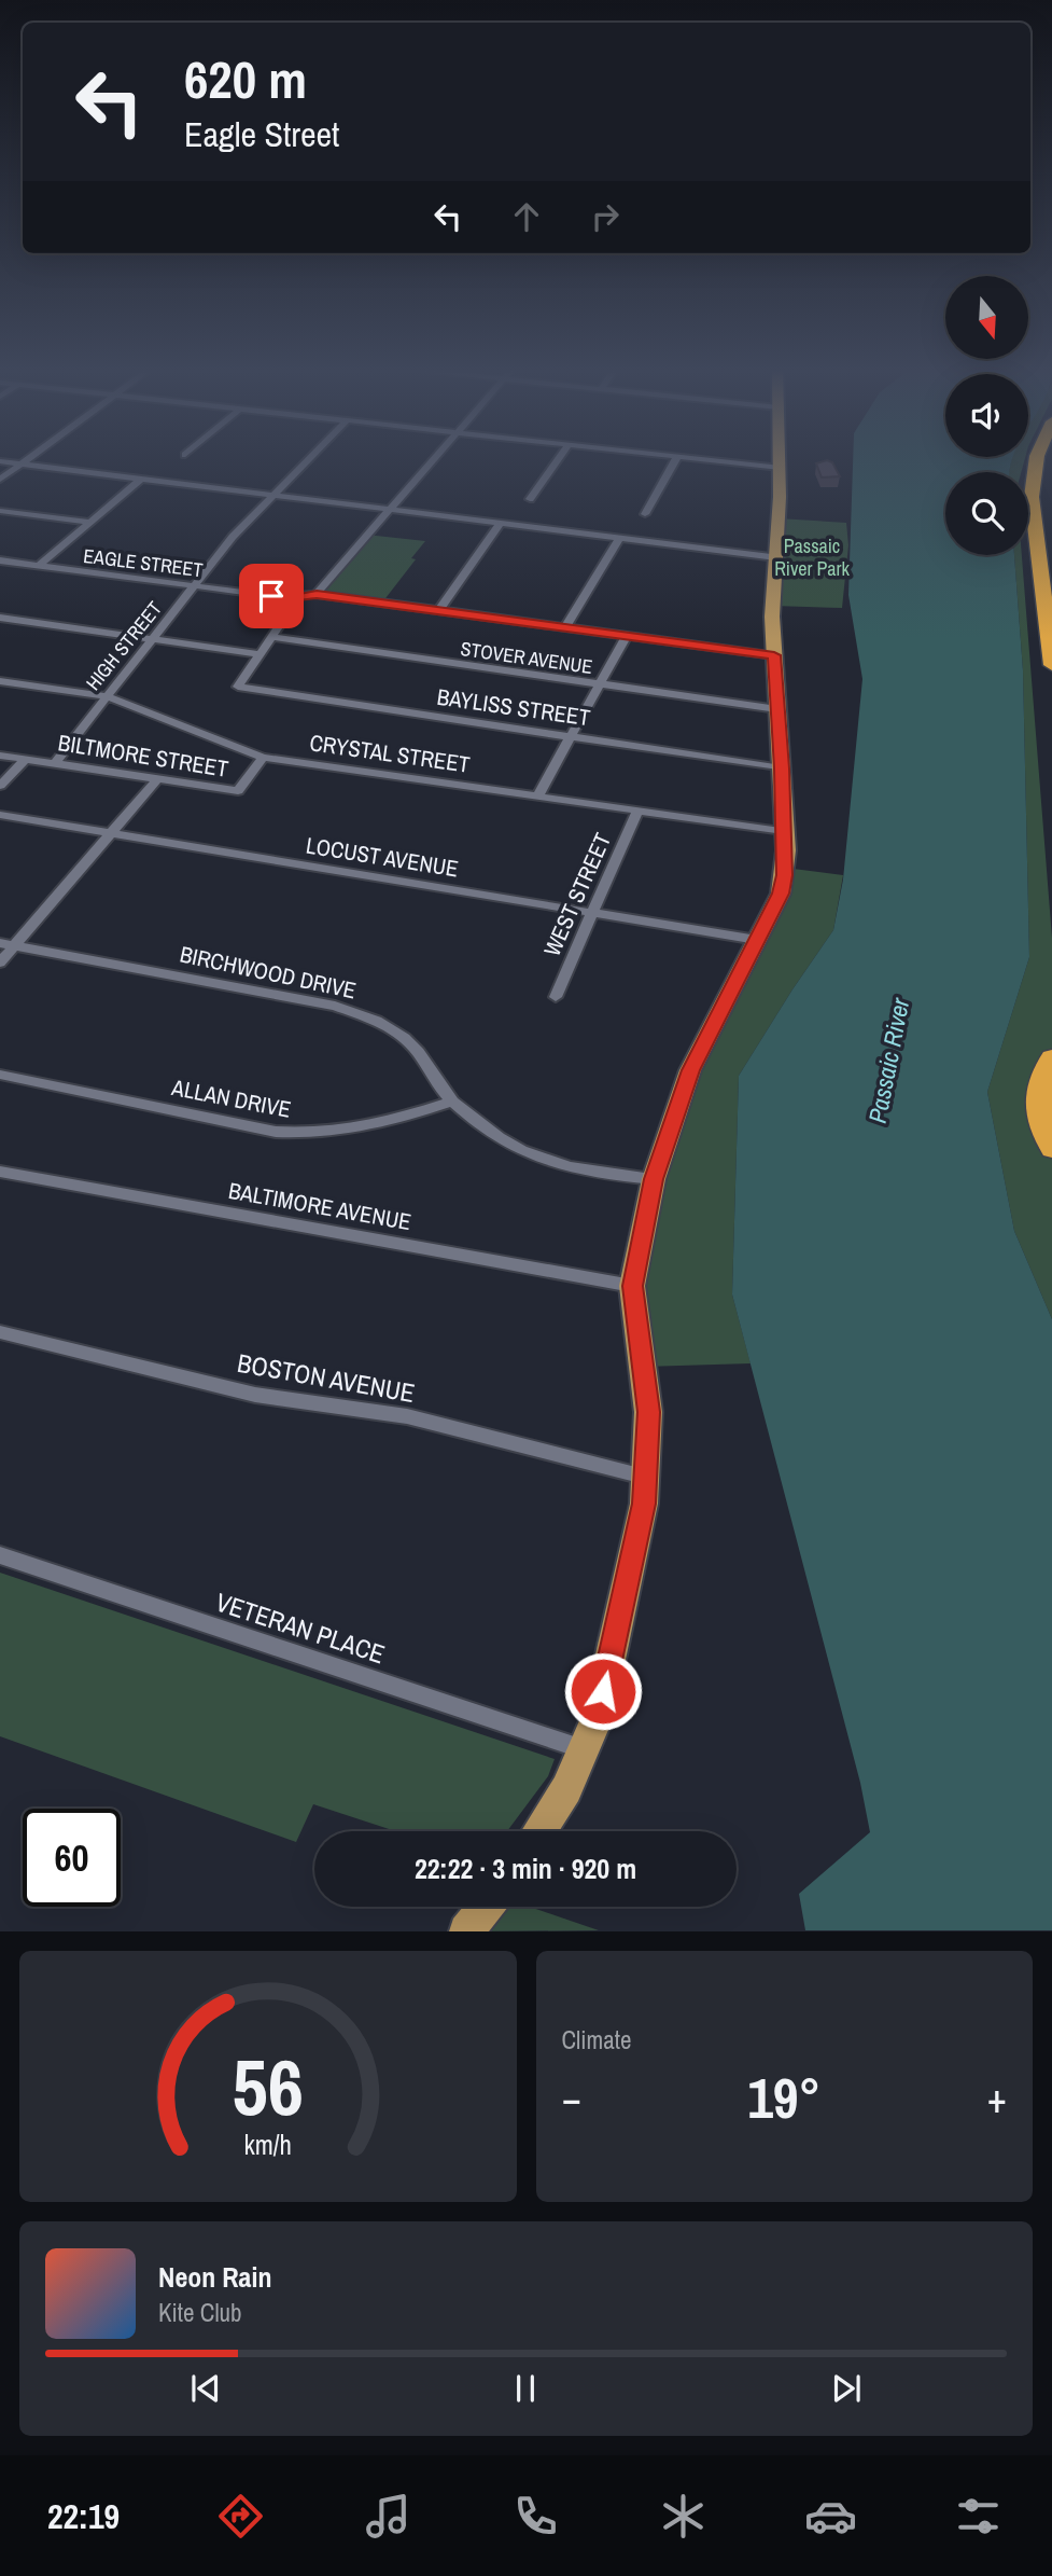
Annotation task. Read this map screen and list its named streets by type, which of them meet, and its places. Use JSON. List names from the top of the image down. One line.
{"streets":{"street":["EAGLE STREET","HIGH STREET","STOVER AVENUE","BAYLISS STREET","CRYSTAL STREET","BILTMORE STREET","LOCUST AVENUE","WEST STREET","BIRCHWOOD DRIVE","ALLAN DRIVE","BALTIMORE AVENUE","BOSTON AVENUE","VETERAN PLACE"]},"crossings":[["EAGLE STREET","HIGH STREET"],["HIGH STREET","CRYSTAL STREET"],["HIGH STREET","BILTMORE STREET"],["CRYSTAL STREET","BILTMORE STREET"],["CRYSTAL STREET","WEST STREET"],["LOCUST AVENUE","WEST STREET"],["BIRCHWOOD DRIVE","ALLAN DRIVE"]],"water":["Passaic River"],"parks":["Passaic River Park"],"north":"bottom","page":{"turn":["620 m","Eagle Street"],"limit":"60","trip":"22:22 · 3 min · 920 m","tile":"Climate","heat":["−","19°","+"],"song":["Neon Rain","Kite Club"],"tabs":"22:19","gauge":["56","km/h"]}}
